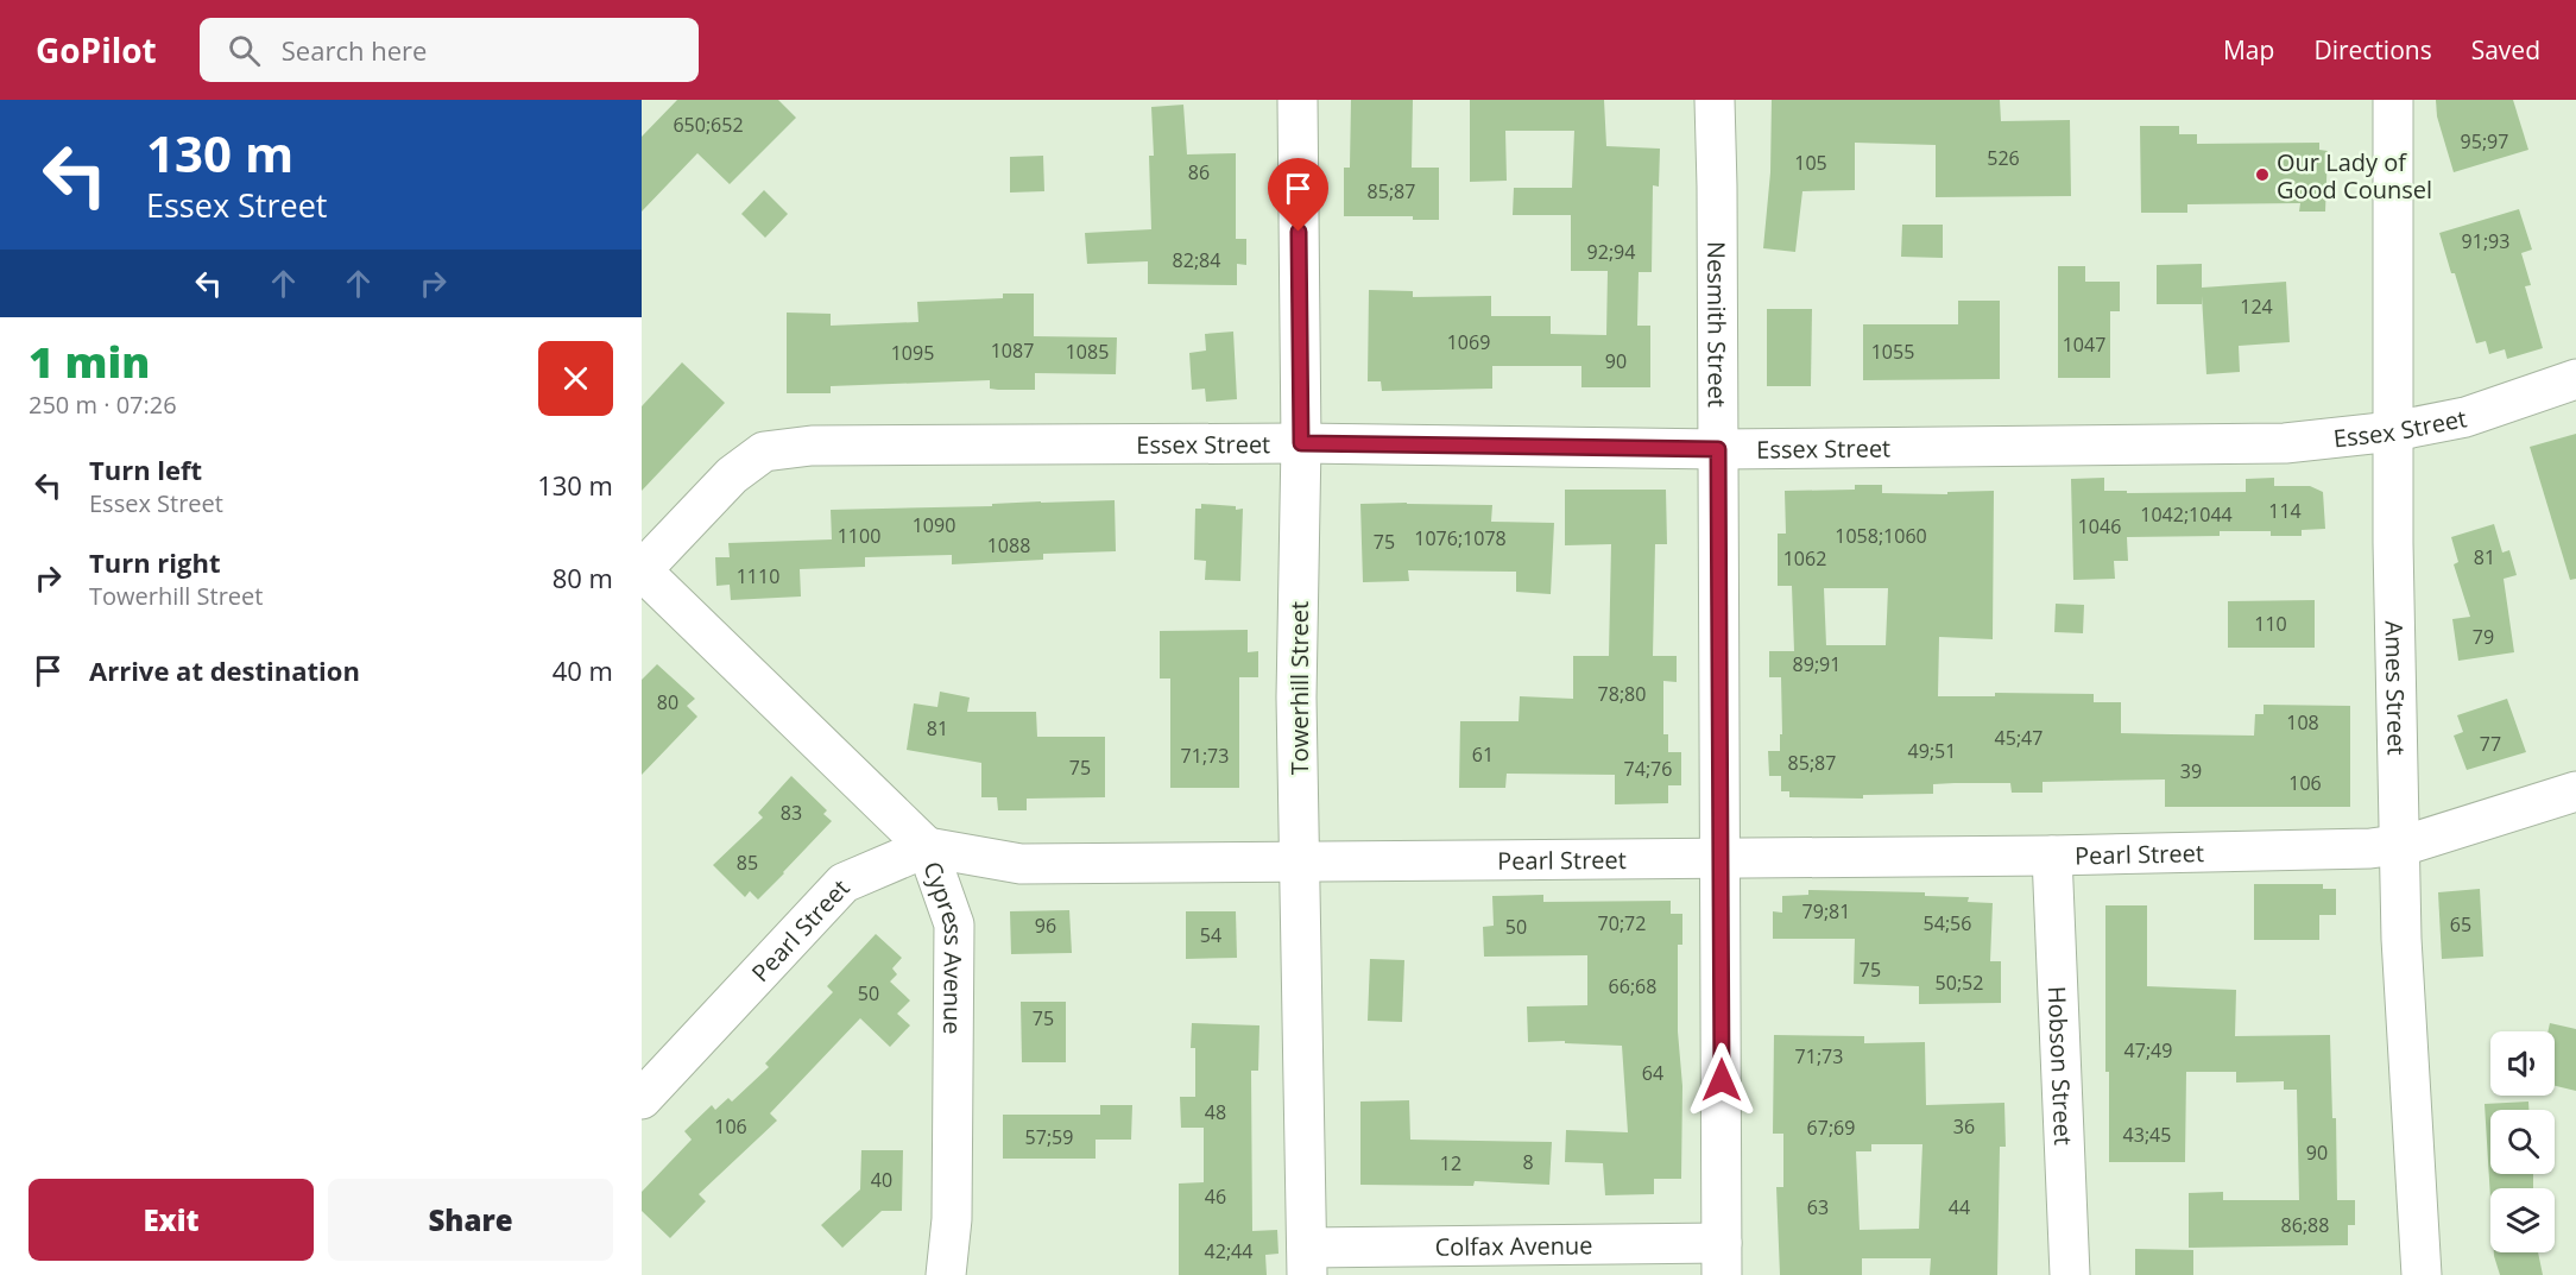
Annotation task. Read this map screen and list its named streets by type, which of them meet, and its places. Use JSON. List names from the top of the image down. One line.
{"streets":{"street":["Nesmith Street","Essex Street","Towerhill Street","Ames Street","Pearl Street","Cypress Avenue","Hobson Street","Colfax Avenue"]},"crossings":[["Nesmith Street","Essex Street"],["Nesmith Street","Pearl Street"],["Nesmith Street","Colfax Avenue"],["Essex Street","Towerhill Street"],["Essex Street","Ames Street"],["Essex Street","Cypress Avenue"],["Towerhill Street","Pearl Street"],["Towerhill Street","Colfax Avenue"],["Ames Street","Pearl Street"],["Pearl Street","Cypress Avenue"],["Pearl Street","Hobson Street"]],"places":["Our Lady of Good Counsel"],"house_numbers":["650;652","95;97","526","105","86","85;87","91;93","92;94","82;84","124","1069","1047","1087","1085","1055","1095","90","114","1042;1044","1090","1046","1100","1058;1060","1076;1078","75","1088","81","1062","1110","110","79","89;91","78;80","80","108","81","45;47","77","49;51","61","71;73","85;87","75","74;76","39","106","83","85","79;81","70;72","54;56","65","96","50","54","75","50;52","66;68","50","75","47;49","71;73","64","48","106","36","67;69","43;45","57;59","90","8","12","40","46","63","44","86;88","42;44"],"page":{"header":"GoPilot","search":"Search here","nav":["Map","Directions","Saved"],"turn":["130 m","Essex Street"],"heading":["1 min","250 m · 07:26"],"list":[{"name":"Turn left","note":"Essex Street","value":"130 m"},{"name":"Turn right","note":"Towerhill Street","value":"80 m"},{"name":"Arrive at destination","value":"40 m"}],"buttons":["Exit","Share"]}}
